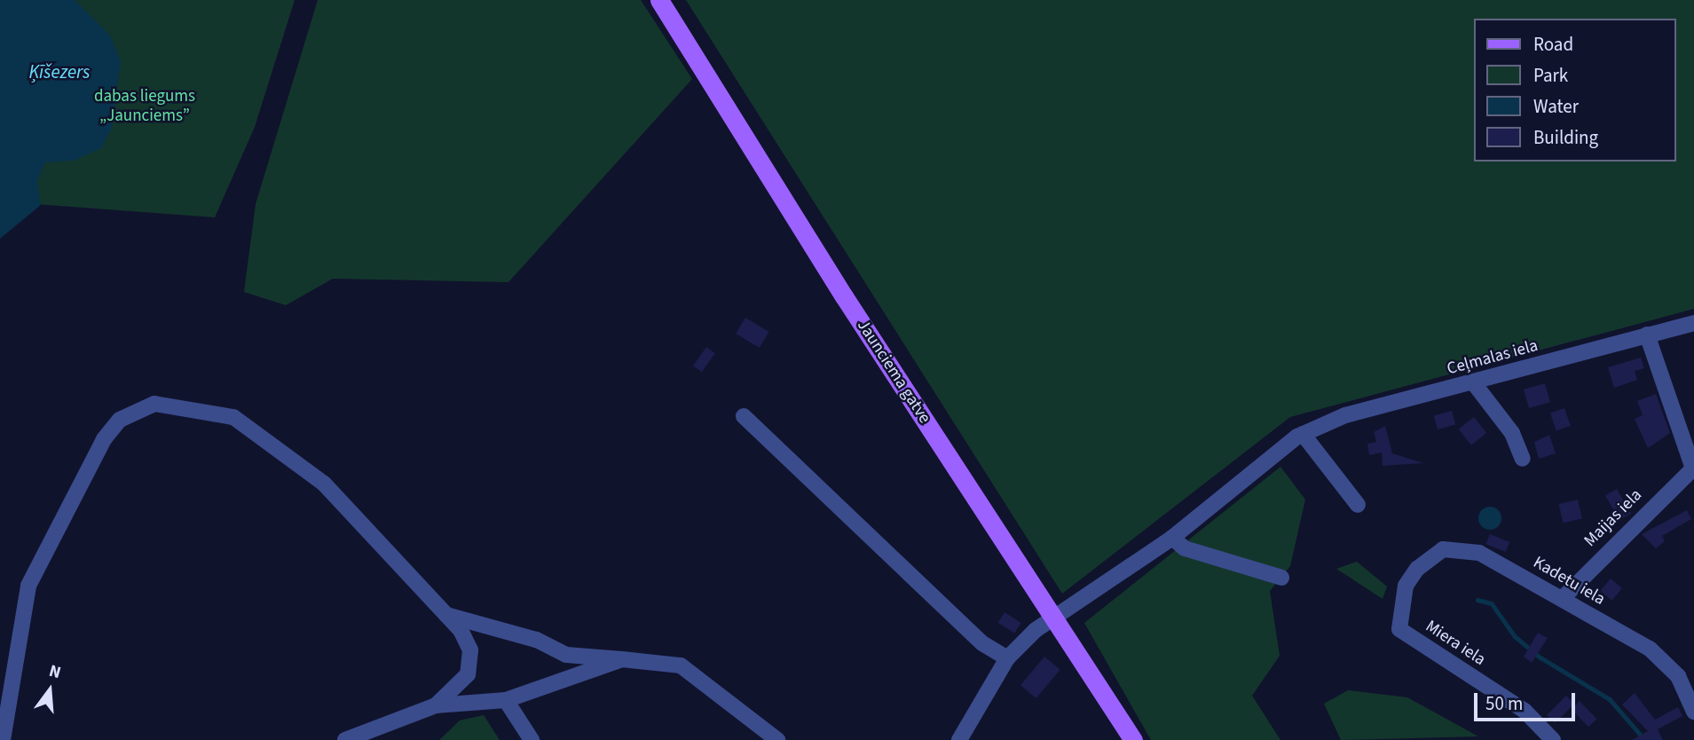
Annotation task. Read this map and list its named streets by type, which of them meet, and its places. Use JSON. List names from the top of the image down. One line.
{"streets":{"main road":["Jaunciema gatve"],"street":["Ceļmalas iela","Maijas iela","Kadetu iela","Miera iela"]},"crossings":[["Ceļmalas iela","Jaunciema gatve"],["Maijas iela","Kadetu iela"],["Kadetu iela","Miera iela"]],"water":["Ķīšezers"],"parks":["dabas liegums „Jaunciems”"],"legend":["Road","Park","Water","Building"],"scale_bar":"50 m","north":"top"}
